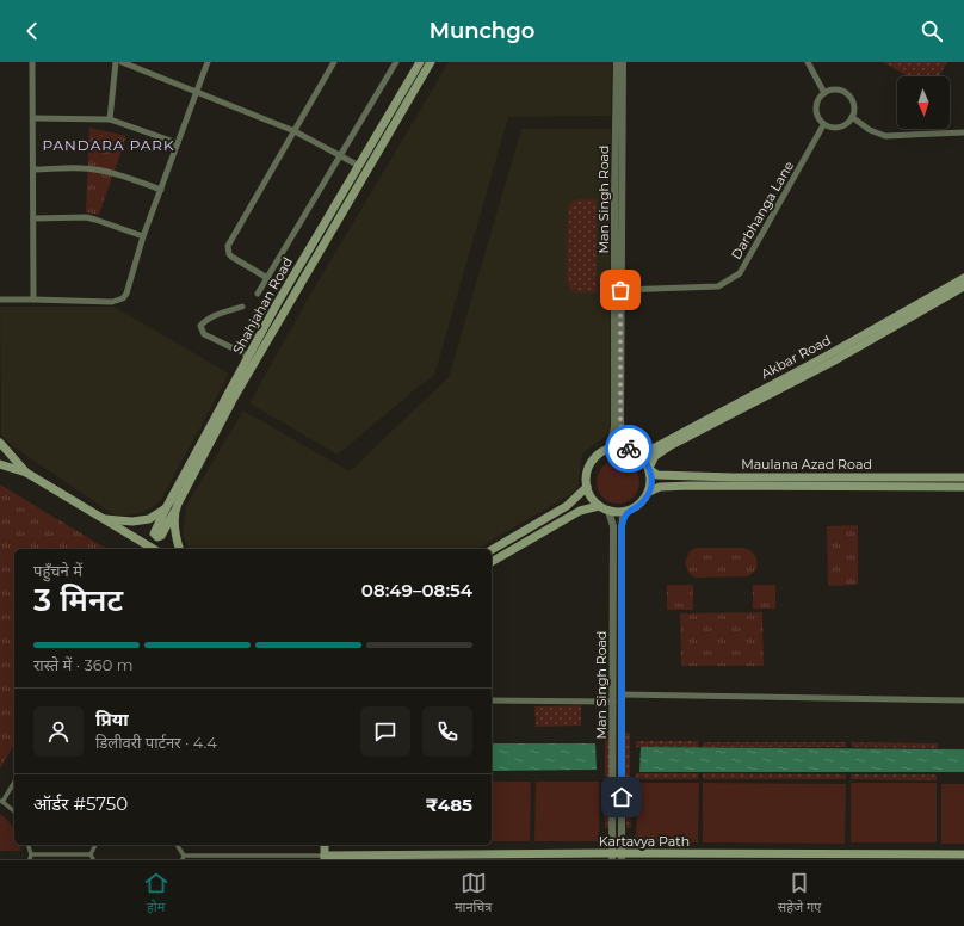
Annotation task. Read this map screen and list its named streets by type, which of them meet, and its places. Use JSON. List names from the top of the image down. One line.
{"streets":{"main road":["Shahjahan Road","Akbar Road","Maulana Azad Road","Kartavya Path"],"street":["Man Singh Road","Darbhanga Lane"]},"crossings":[["Man Singh Road","Darbhanga Lane"],["Man Singh Road","Akbar Road"],["Man Singh Road","Maulana Azad Road"],["Man Singh Road","Kartavya Path"],["Akbar Road","Maulana Azad Road"]],"districts":["PANDARA PARK"],"north":"bottom","page":{"header":"Munchgo","heading":["3 मिनट","पहुँचने में","08:49–08:54"],"panel":["प्रिया","डिलीवरी पार्टनर · 4.4","ऑर्डर #5750","₹485"],"bar":"रास्ते में · 360 m","tabs":["होम","मानचित्र","सहेजे गए"]}}
